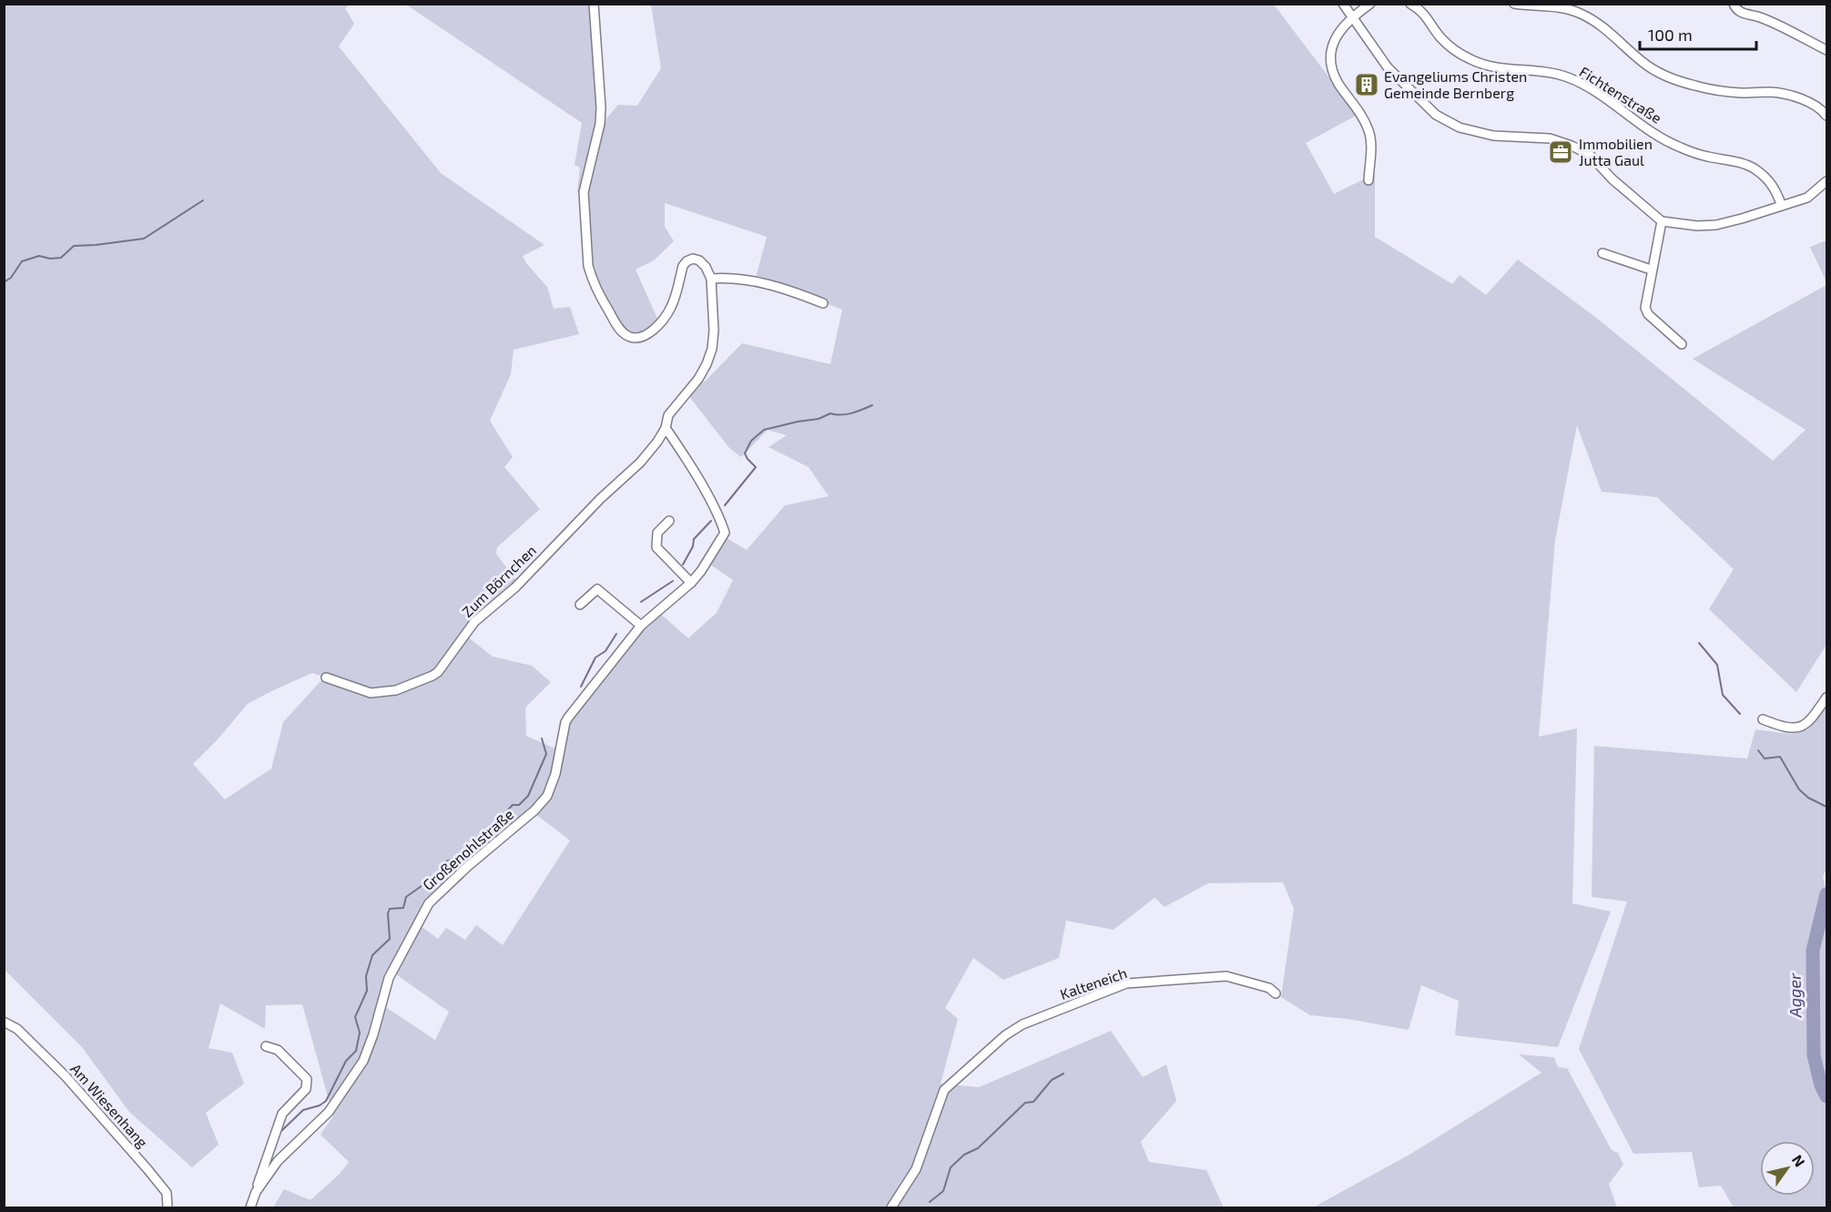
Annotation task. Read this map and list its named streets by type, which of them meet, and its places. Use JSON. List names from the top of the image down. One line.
{"streets":{"street":["Fichtenstraße","Zum Börnchen","Großenohlstraße","Kalteneich","Am Wiesenhang"]},"water":["Agger"],"places":{"building":["Evangeliums Christen Gemeinde Bernberg"],"office":["Immobilien Jutta Gaul"]},"scale_bar":"100 m","north":"top right"}
